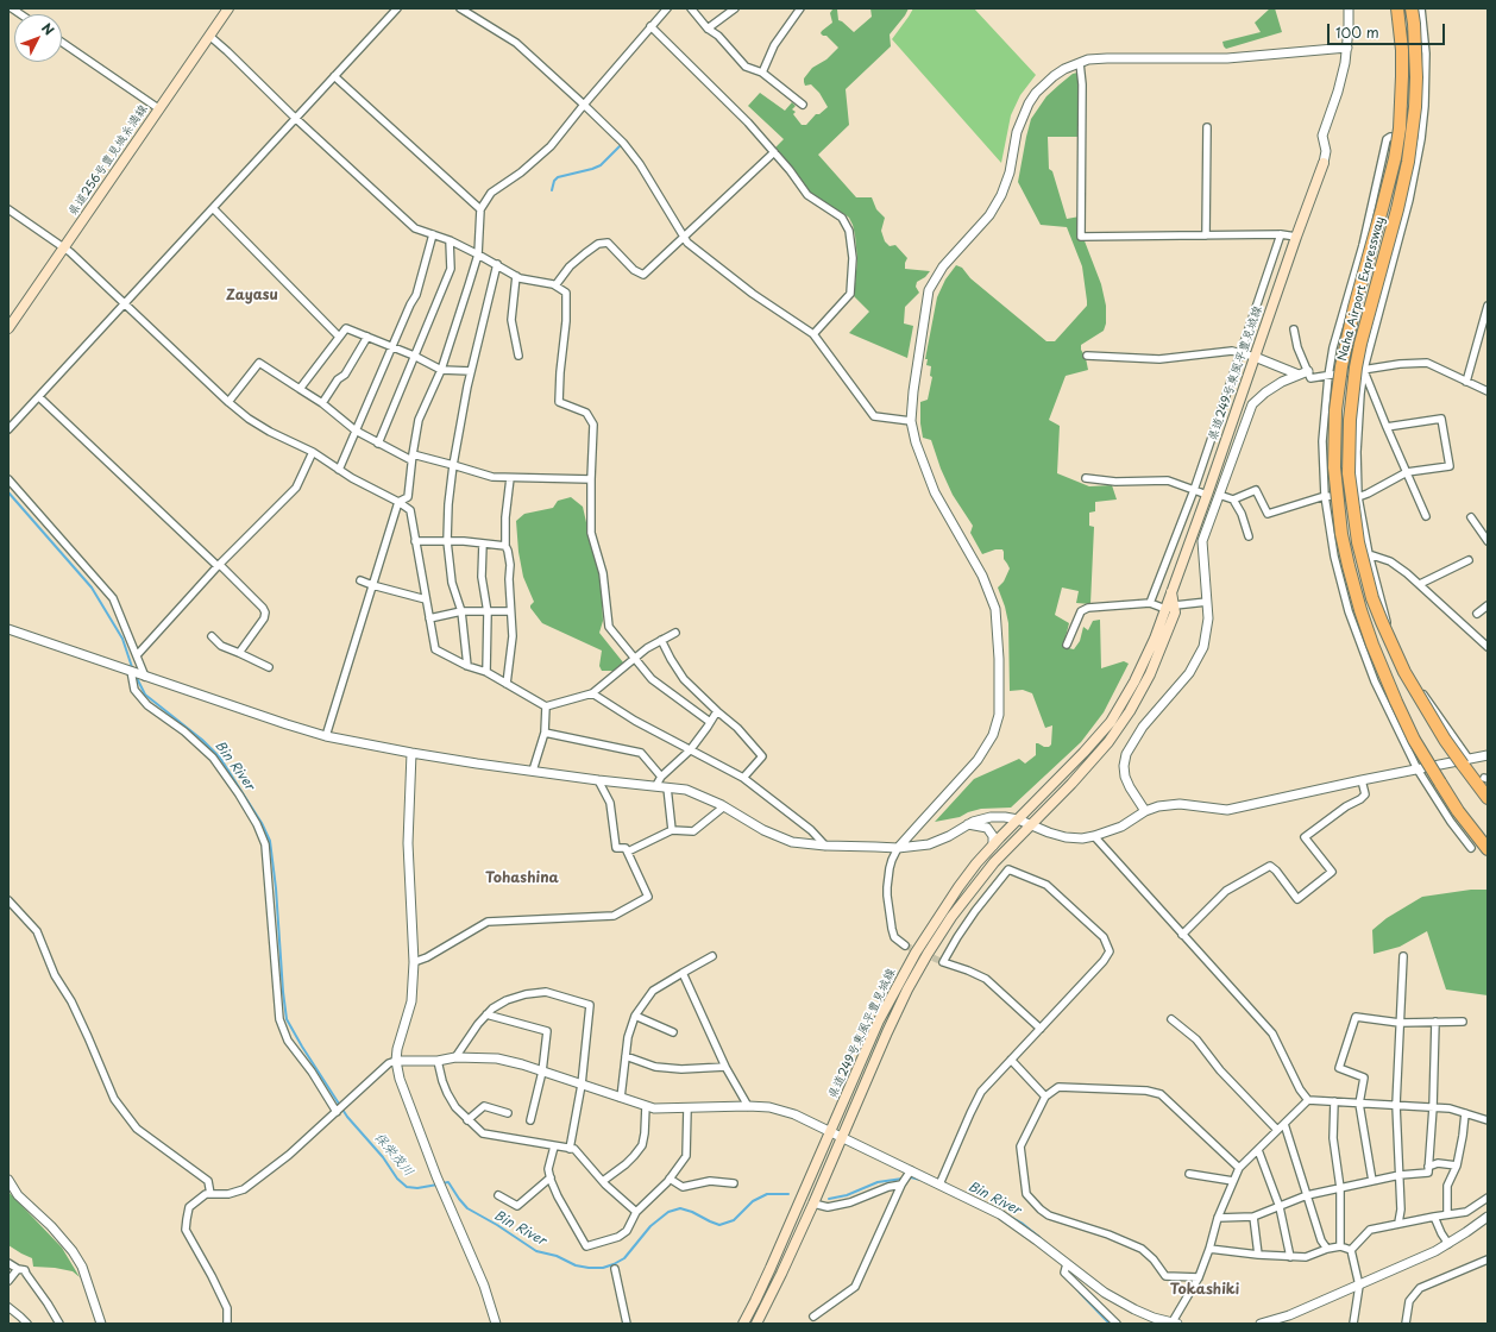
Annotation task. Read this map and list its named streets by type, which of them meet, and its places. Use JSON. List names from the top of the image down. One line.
{"streets":{"highway":["Naha Airport Expressway"],"main road":["県道256号豊見城糸満線","県道249号東風平豊見城線"]},"districts":["Zayasu","Tohashina","Tokashiki"],"water":["Bin River","保栄茂川"],"scale_bar":"100 m","north":"top right"}
